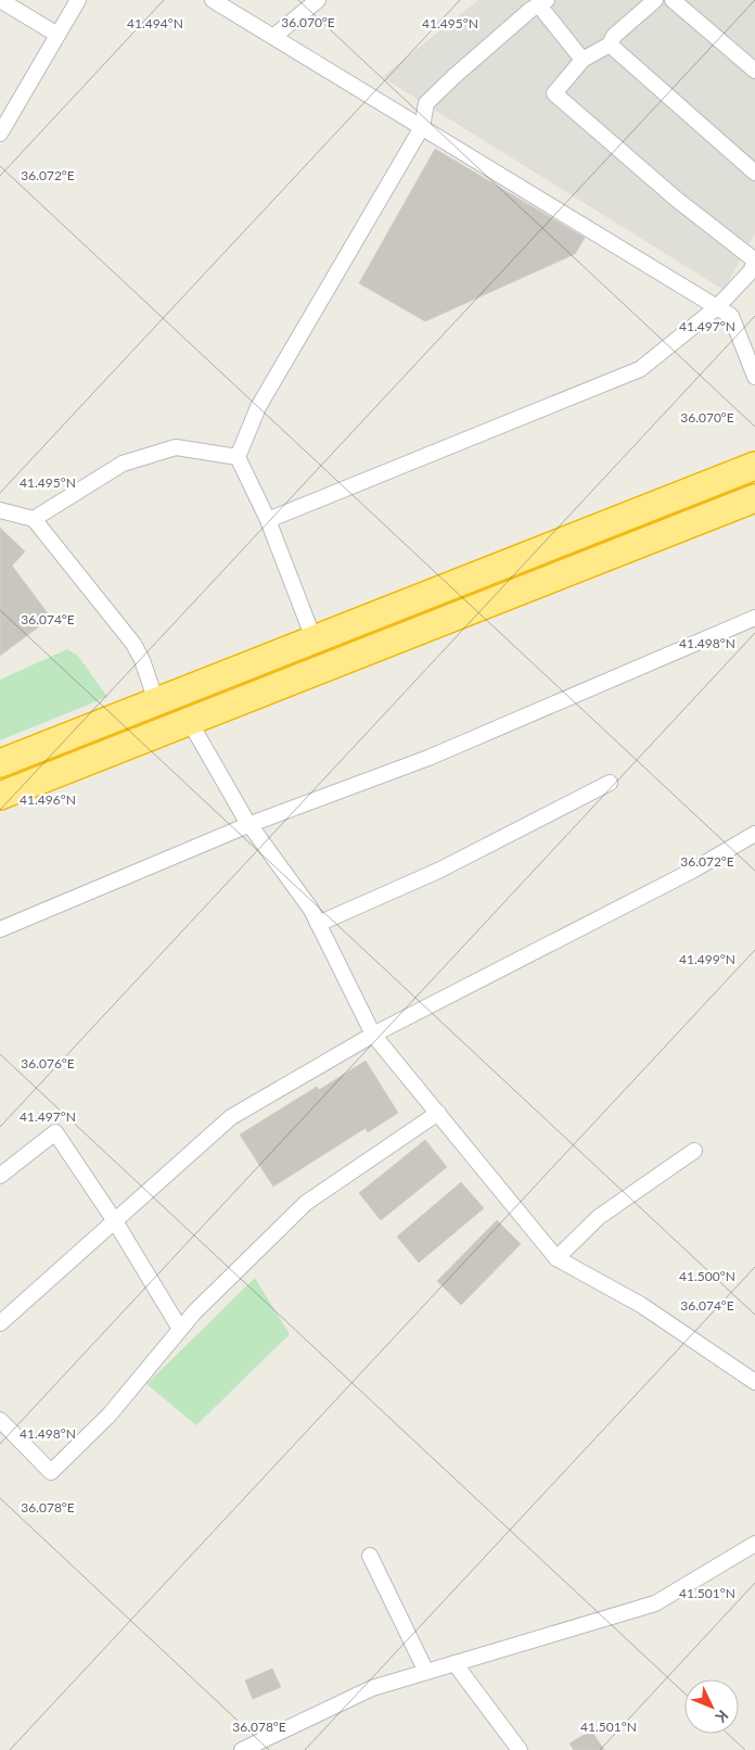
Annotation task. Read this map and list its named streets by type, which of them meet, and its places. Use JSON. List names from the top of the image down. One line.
{"north":"bottom right","coordinates":["36.070°E","41.494°N","41.495°N","36.072°E","41.497°N","36.074°E","41.498°N","41.496°N","41.499°N","36.076°E","41.500°N","36.078°E","41.501°N"]}
